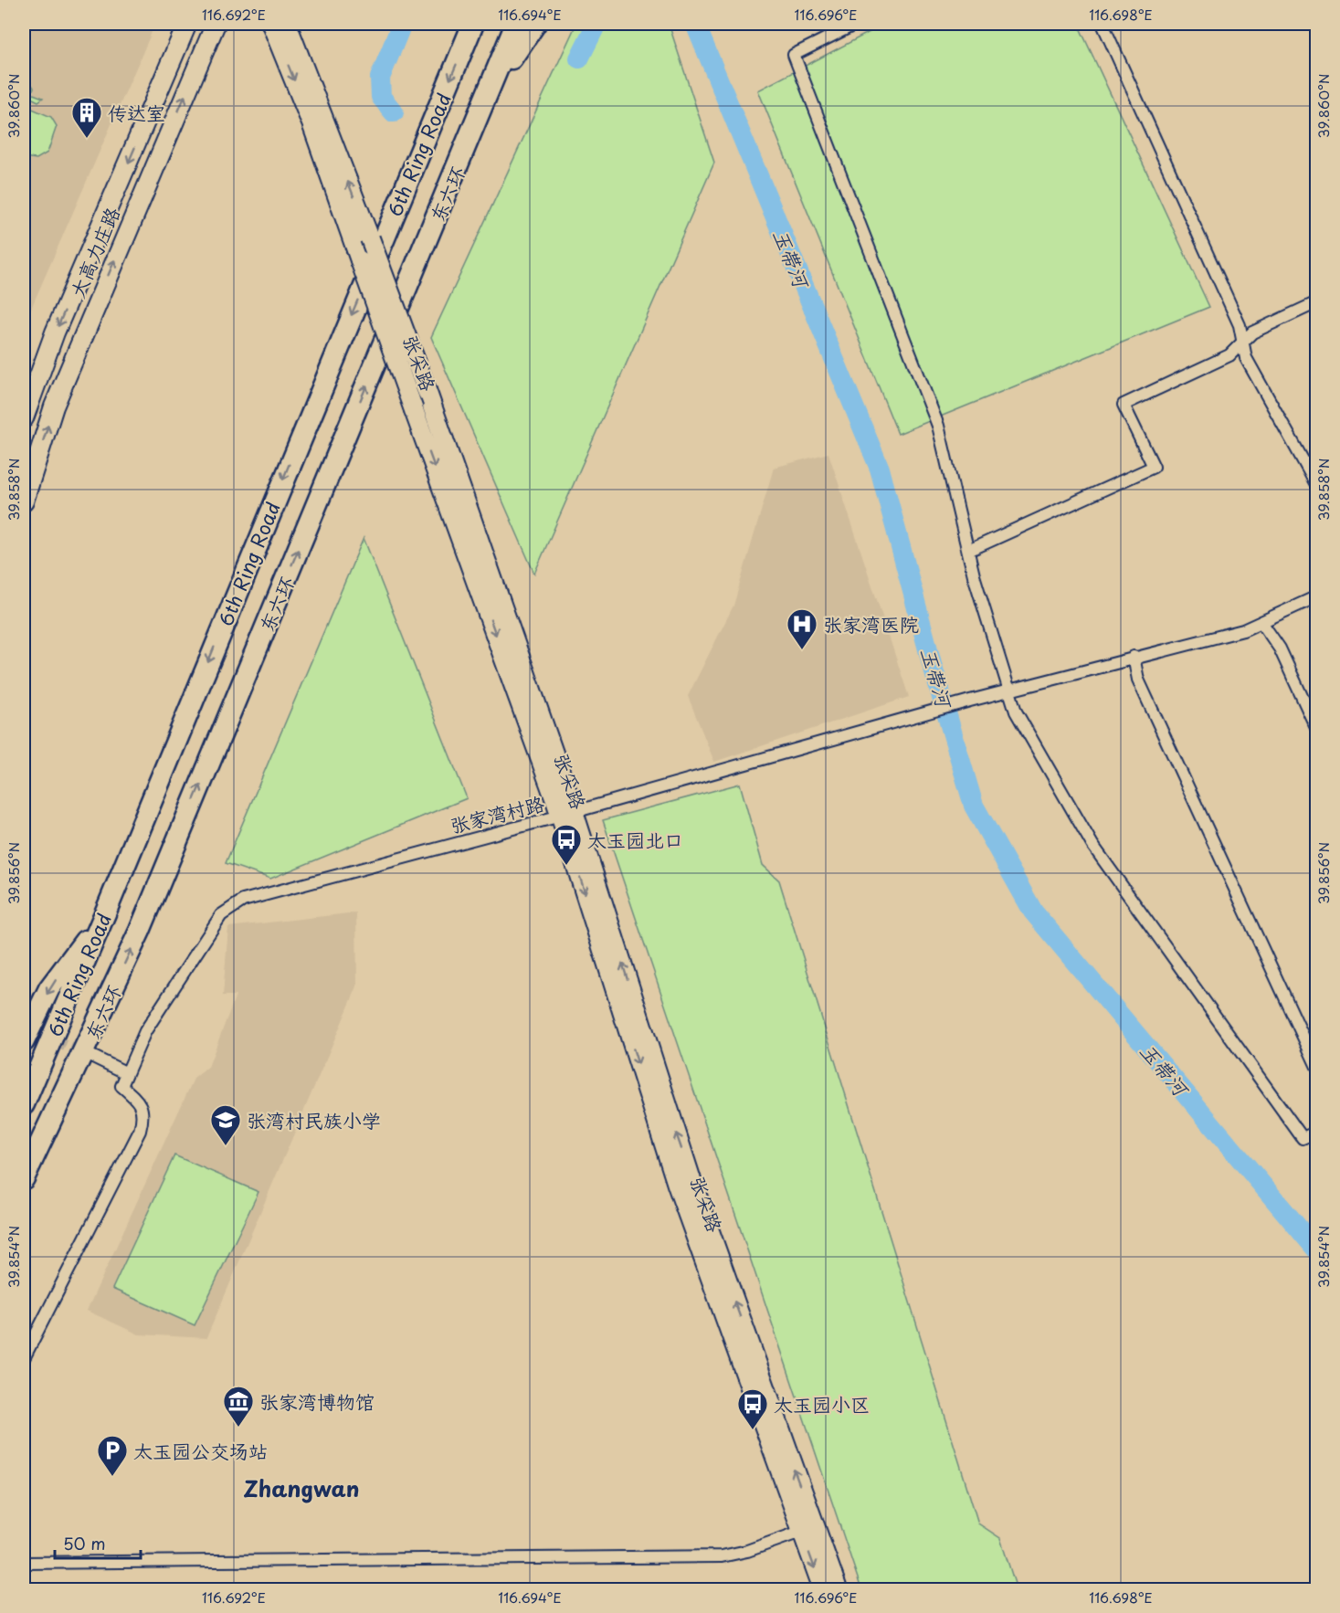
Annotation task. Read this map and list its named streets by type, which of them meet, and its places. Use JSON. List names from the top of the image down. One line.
{"streets":{"highway":["6th Ring Road","东六环"],"main road":["大高力庄路","张采路"],"street":["张家湾村路"]},"crossings":[["张采路","张家湾村路"]],"one_way":["6th Ring Road","东六环"],"districts":["Zhangwan"],"water":["玉带河"],"places":{"building":["传达室"],"hospital":["张家湾医院"],"bus stop":["太玉园北口","太玉园小区"],"school or university":["张湾村民族小学"],"museum":["张家湾博物馆"],"parking":["太玉园公交场站"]},"scale_bar":"50 m","coordinates":["116.692°E","116.694°E","116.696°E","116.698°E","39.860°N","39.858°N","39.856°N","39.854°N"]}
